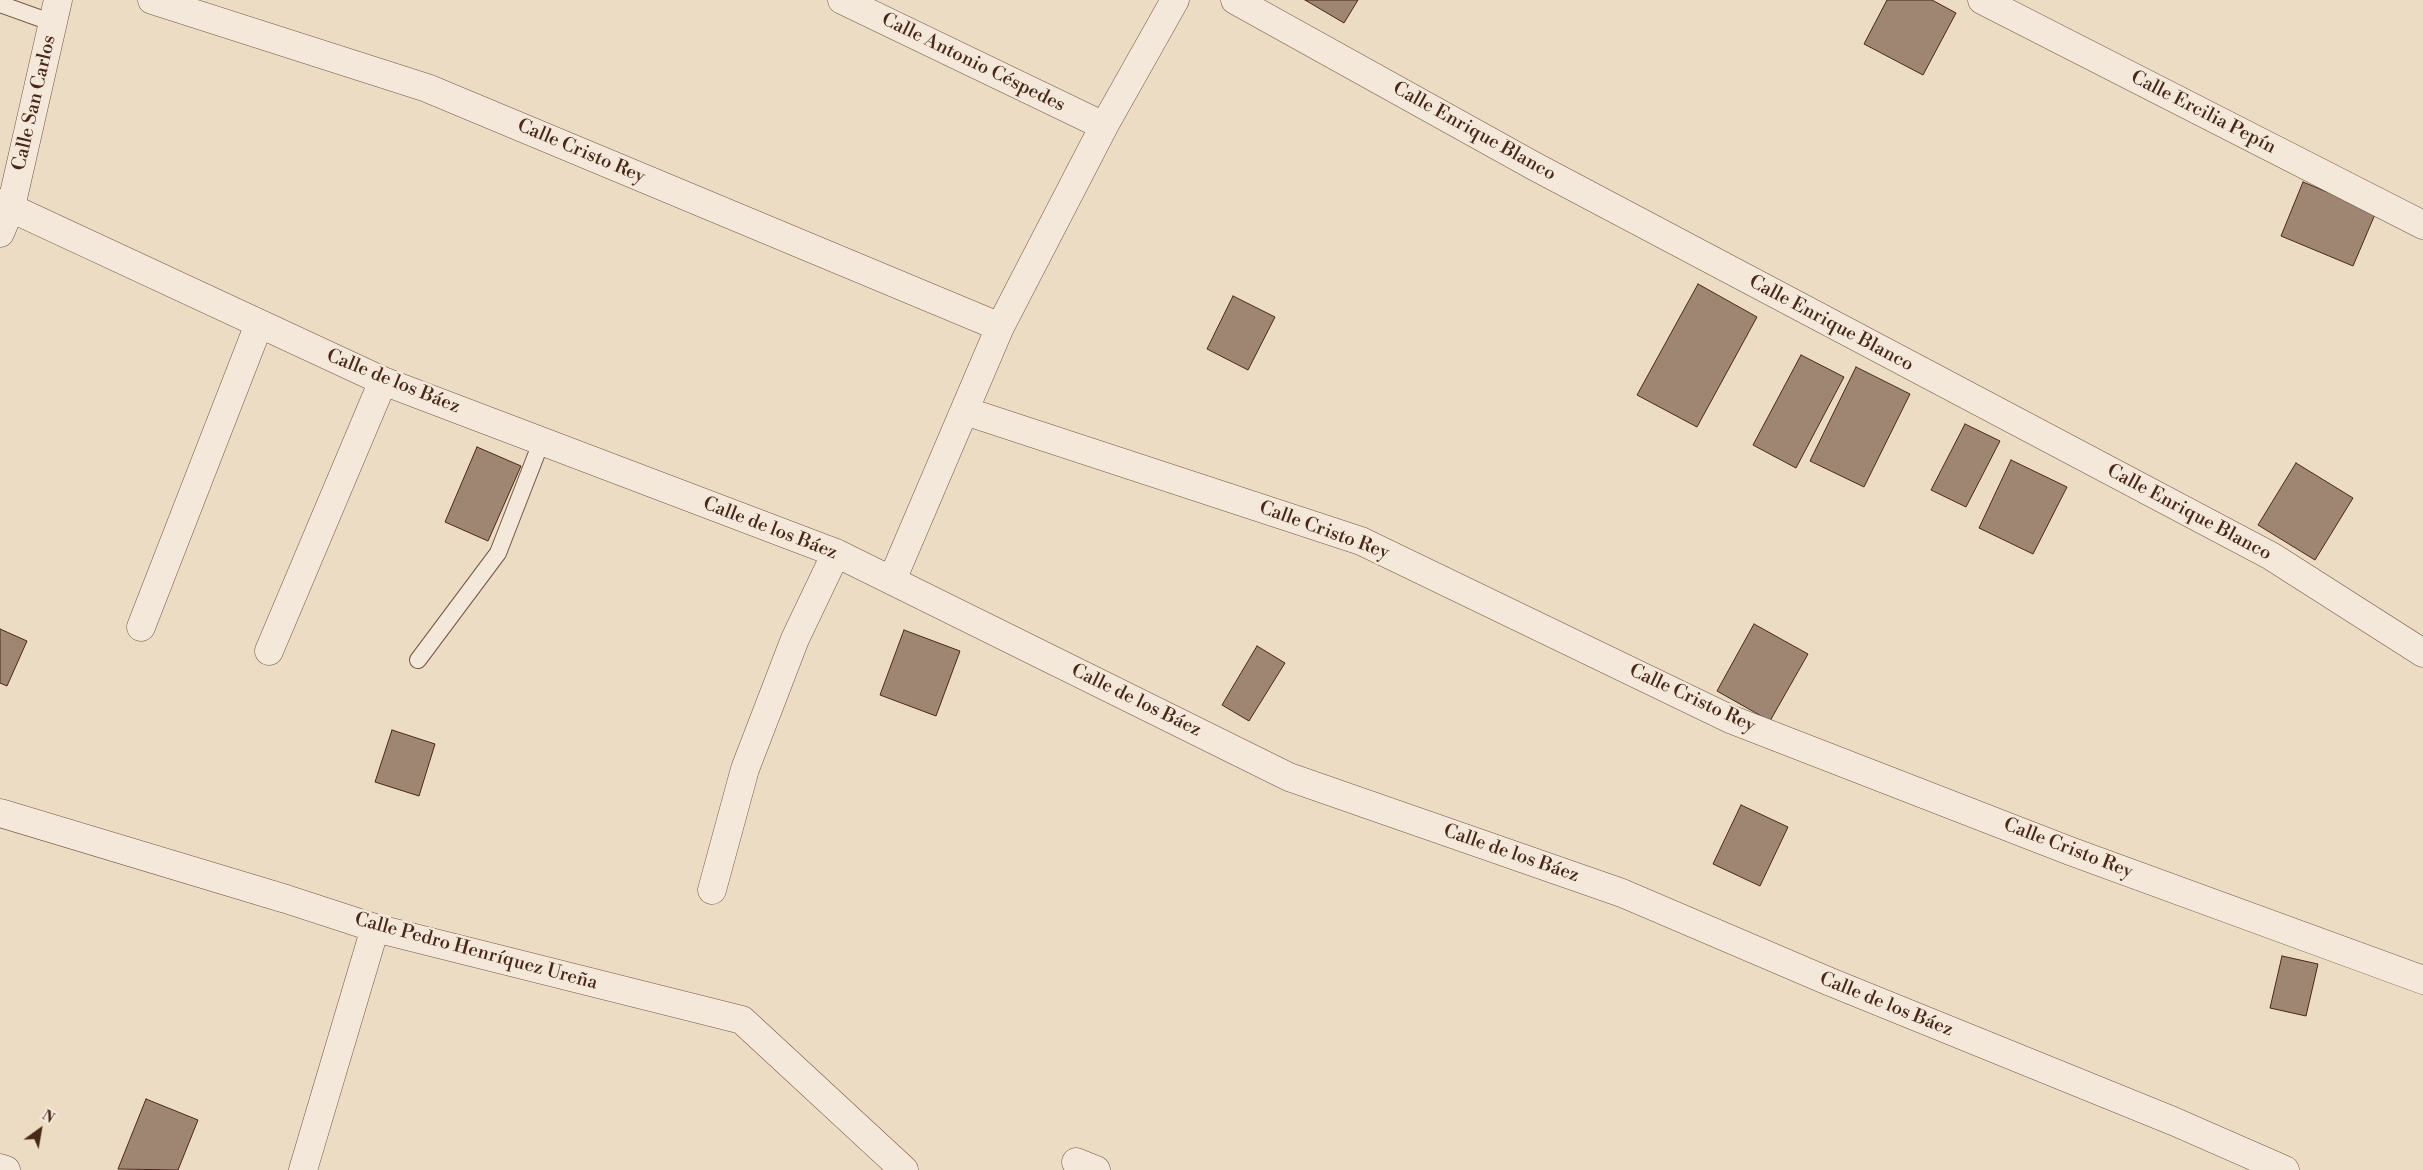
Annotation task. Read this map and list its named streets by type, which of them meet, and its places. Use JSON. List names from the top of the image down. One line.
{"streets":{"street":["Calle Antonio Céspedes","Calle San Carlos","Calle Ercilia Pepín","Calle Enrique Blanco","Calle Cristo Rey","Calle de los Báez","Calle Pedro Henríquez Ureña"]},"crossings":[["Calle San Carlos","Calle de los Báez"]],"north":"top right"}
